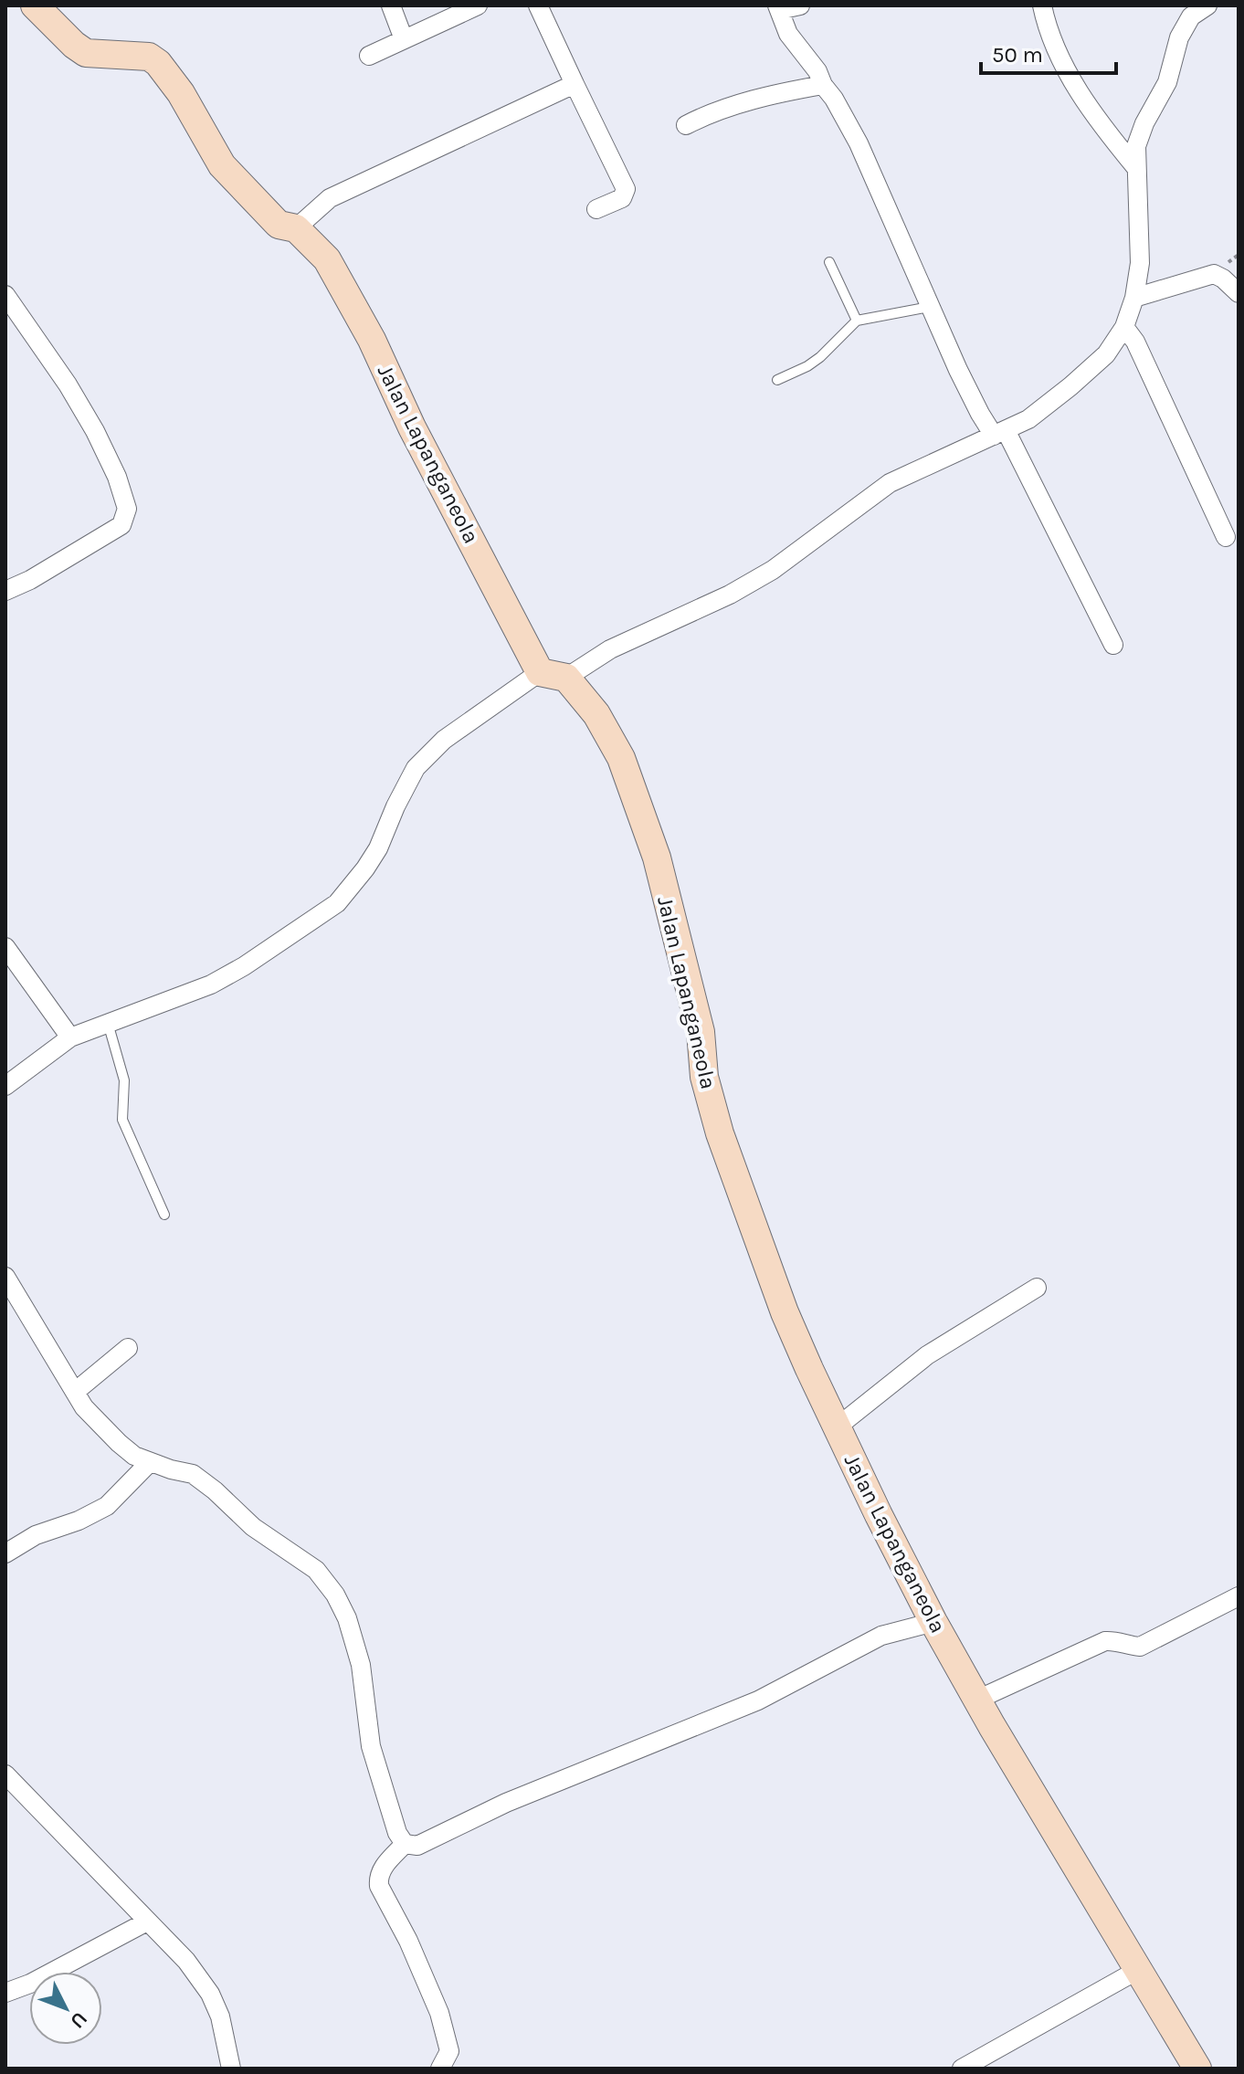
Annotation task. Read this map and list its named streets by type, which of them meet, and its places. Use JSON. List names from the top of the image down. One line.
{"streets":{"street":["Jalan Lapanganeola"]},"scale_bar":"50 m","north":"bottom right"}
